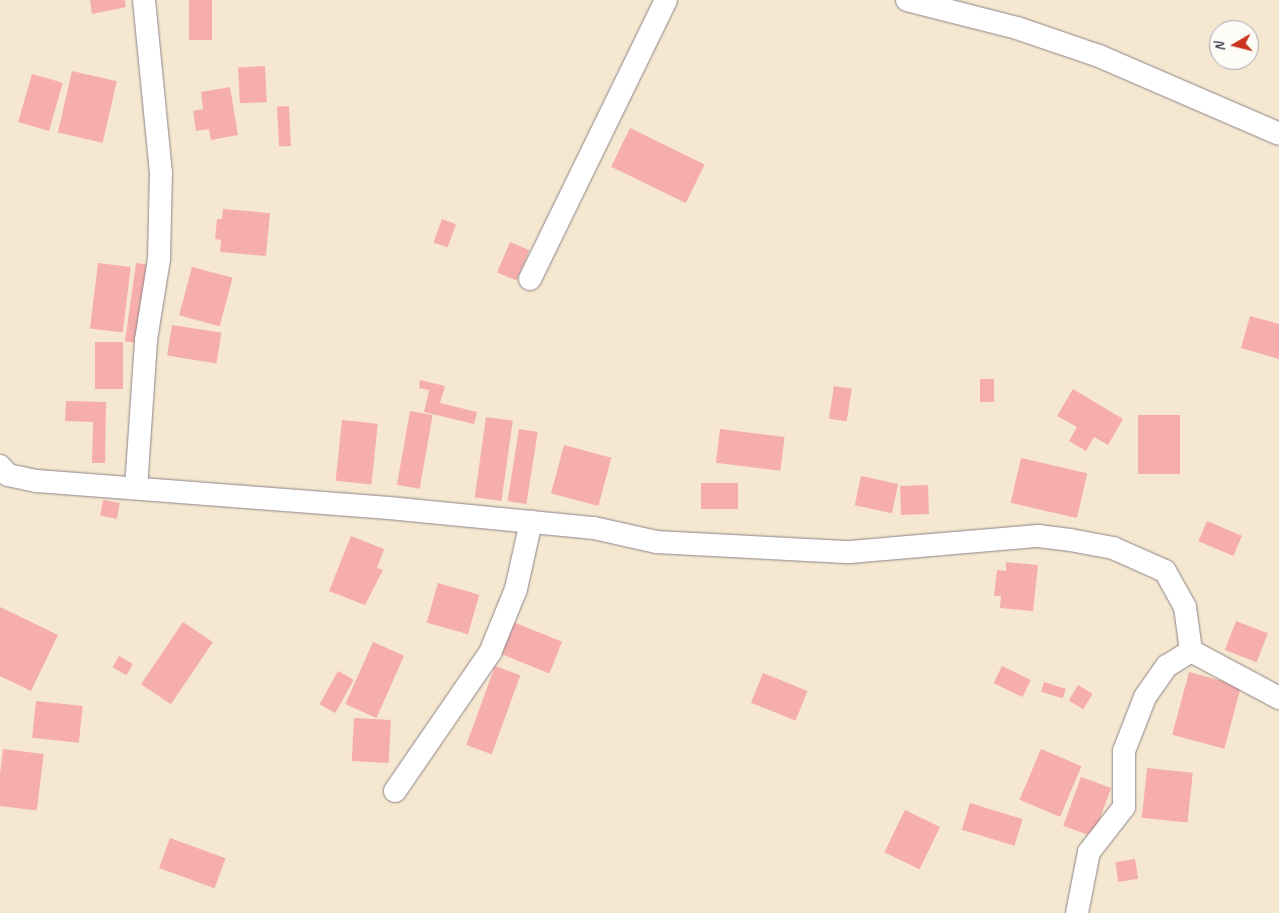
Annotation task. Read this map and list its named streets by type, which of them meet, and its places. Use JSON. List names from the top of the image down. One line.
{"north":"left"}
